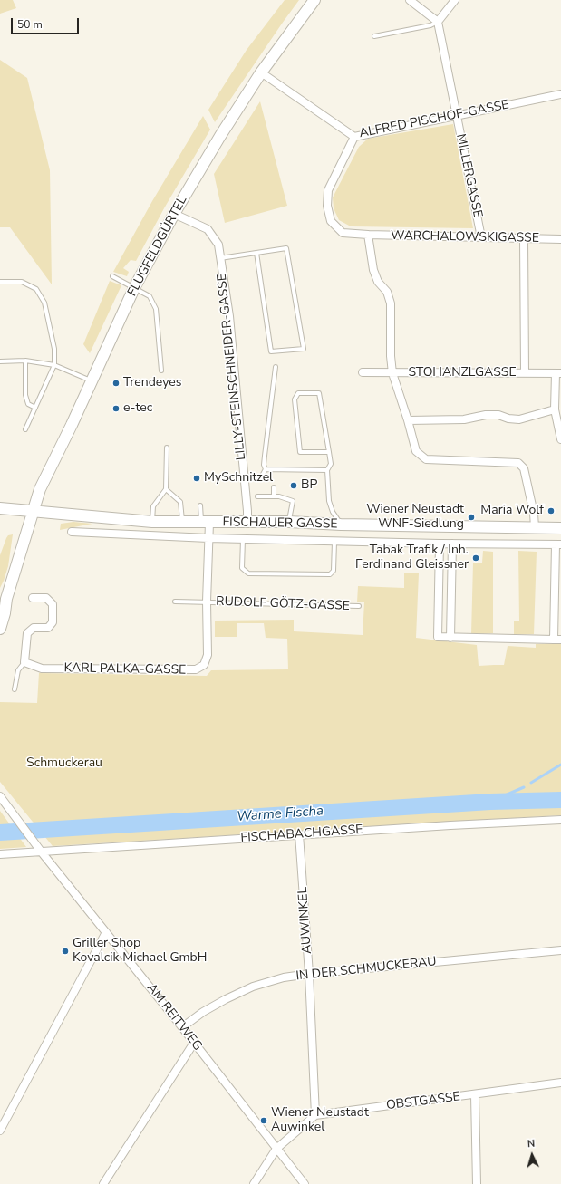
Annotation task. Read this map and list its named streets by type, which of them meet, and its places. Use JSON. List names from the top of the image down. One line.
{"streets":{"main road":["FLUGFELDGÜRTEL","FISCHAUER GASSE"],"street":["ALFRED PISCHOF-GASSE","MILLERGASSE","WARCHALOWSKIGASSE","LILLY-STEINSCHNEIDER-GASSE","STOHANZLGASSE","KARL PALKA-GASSE","FISCHABACHGASSE","AUWINKEL","IN DER SCHMUCKERAU","AM REITWEG","OBSTGASSE"],"lane":["RUDOLF GÖTZ-GASSE"]},"crossings":[["ALFRED PISCHOF-GASSE","MILLERGASSE"],["ALFRED PISCHOF-GASSE","WARCHALOWSKIGASSE"],["ALFRED PISCHOF-GASSE","FLUGFELDGÜRTEL"],["MILLERGASSE","WARCHALOWSKIGASSE"],["FLUGFELDGÜRTEL","LILLY-STEINSCHNEIDER-GASSE"],["FLUGFELDGÜRTEL","FISCHAUER GASSE"],["LILLY-STEINSCHNEIDER-GASSE","FISCHAUER GASSE"],["FISCHAUER GASSE","KARL PALKA-GASSE"],["RUDOLF GÖTZ-GASSE","KARL PALKA-GASSE"],["FISCHABACHGASSE","AUWINKEL"],["FISCHABACHGASSE","AM REITWEG"],["AUWINKEL","IN DER SCHMUCKERAU"],["AUWINKEL","OBSTGASSE"],["IN DER SCHMUCKERAU","AM REITWEG"]],"water":["Warme Fischa"],"parks":["Schmuckerau"],"places":["Trendeyes","e-tec","MySchnitzel","BP","Maria Wolf","Wiener Neustadt WNF-Siedlung","Tabak Trafik / Inh. Ferdinand Gleissner","Griller Shop Kovalcik Michael GmbH","Wiener Neustadt Auwinkel"],"scale_bar":"50 m","north":"top"}
